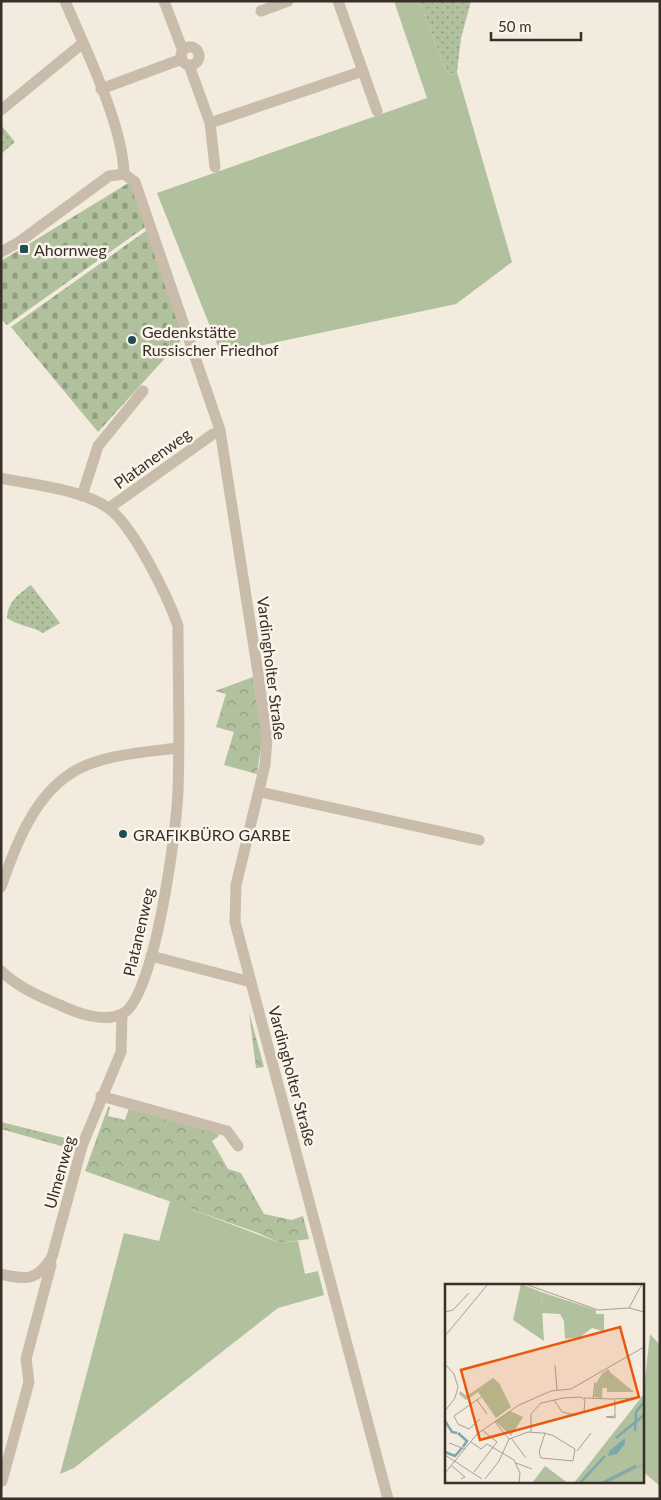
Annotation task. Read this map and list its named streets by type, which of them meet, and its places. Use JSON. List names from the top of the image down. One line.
{"streets":{"street":["Platanenweg","Vardingholter Straße","Ulmenweg"]},"crossings":[["Platanenweg","Ulmenweg"]],"places":{"transit":["Ahornweg"],"other":["Gedenkstätte Russischer Friedhof","GRAFIKBÜRO GARBE"]},"scale_bar":"50 m"}
